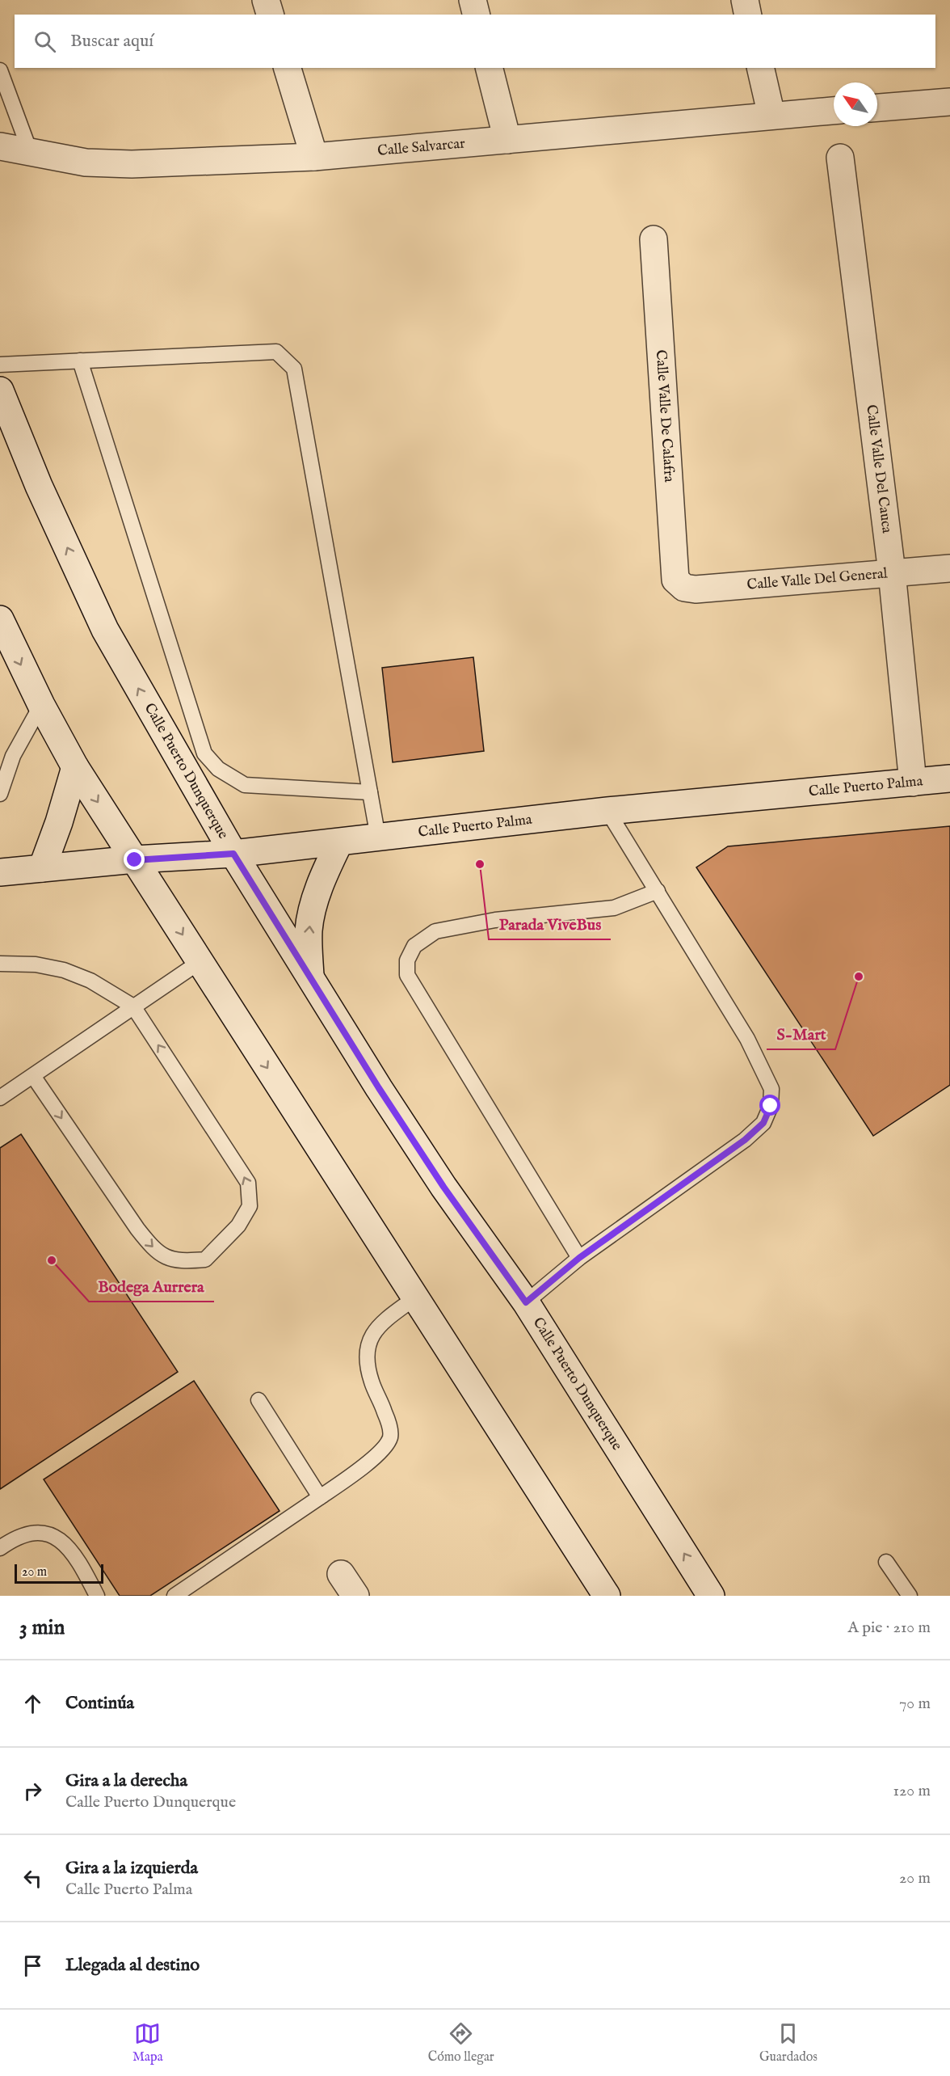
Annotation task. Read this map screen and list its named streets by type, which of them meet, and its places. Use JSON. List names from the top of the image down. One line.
{"streets":{"street":["Calle Salvarcar","Calle Valle De Calafra","Calle Valle Del Cauca","Calle Valle Del General","Calle Puerto Dunquerque","Calle Puerto Palma"]},"crossings":[["Calle Valle De Calafra","Calle Valle Del General"],["Calle Valle Del Cauca","Calle Valle Del General"],["Calle Valle Del Cauca","Calle Puerto Palma"],["Calle Puerto Dunquerque","Calle Puerto Palma"]],"places":["Parada ViveBus","S-Mart","Bodega Aurrera"],"scale_bar":"20 m","north":"top left","page":{"search":"Buscar aquí","scale":"20 m","heading":["3 min","A pie · 210 m"],"list":[["Continúa","70 m"],["Gira a la derecha","Calle Puerto Dunquerque","120 m"],["Gira a la izquierda","Calle Puerto Palma","20 m"],"Llegada al destino"],"nav":["Mapa","Cómo llegar","Guardados"]}}
